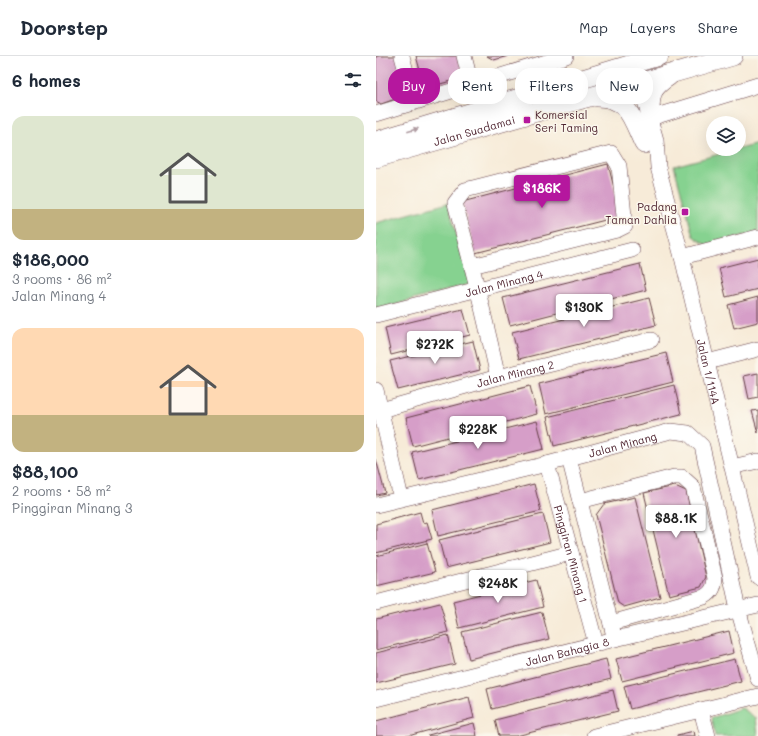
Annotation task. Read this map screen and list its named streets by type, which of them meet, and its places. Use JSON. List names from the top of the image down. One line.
{"streets":{"main road":["Jalan Suadamai"],"street":["Jalan Minang 4","Jalan 1/114A","Jalan Minang 2","Jalan Minang","Pinggiran Minang 1","Jalan Bahagia 8"]},"crossings":[["Jalan Suadamai","Jalan 1/114A"],["Jalan Minang","Pinggiran Minang 1"],["Jalan Minang","Jalan Bahagia 8"],["Pinggiran Minang 1","Jalan Bahagia 8"]],"places":{"transit":["Komersial Seri Taming","Padang Taman Dahlia"]},"page":{"header":"Doorstep","nav":["Map","Layers","Share"],"heading":"6 homes","chip":["Buy","Rent","Filters","New"],"list":[{"name":"$186,000","note":"3 rooms · 86 m² · Jalan Minang 4"},{"name":"$88,100","note":"2 rooms · 58 m² · Pinggiran Minang 3"}],"price":["$186K","$130K","$272K","$228K","$88.1K","$248K"]}}
